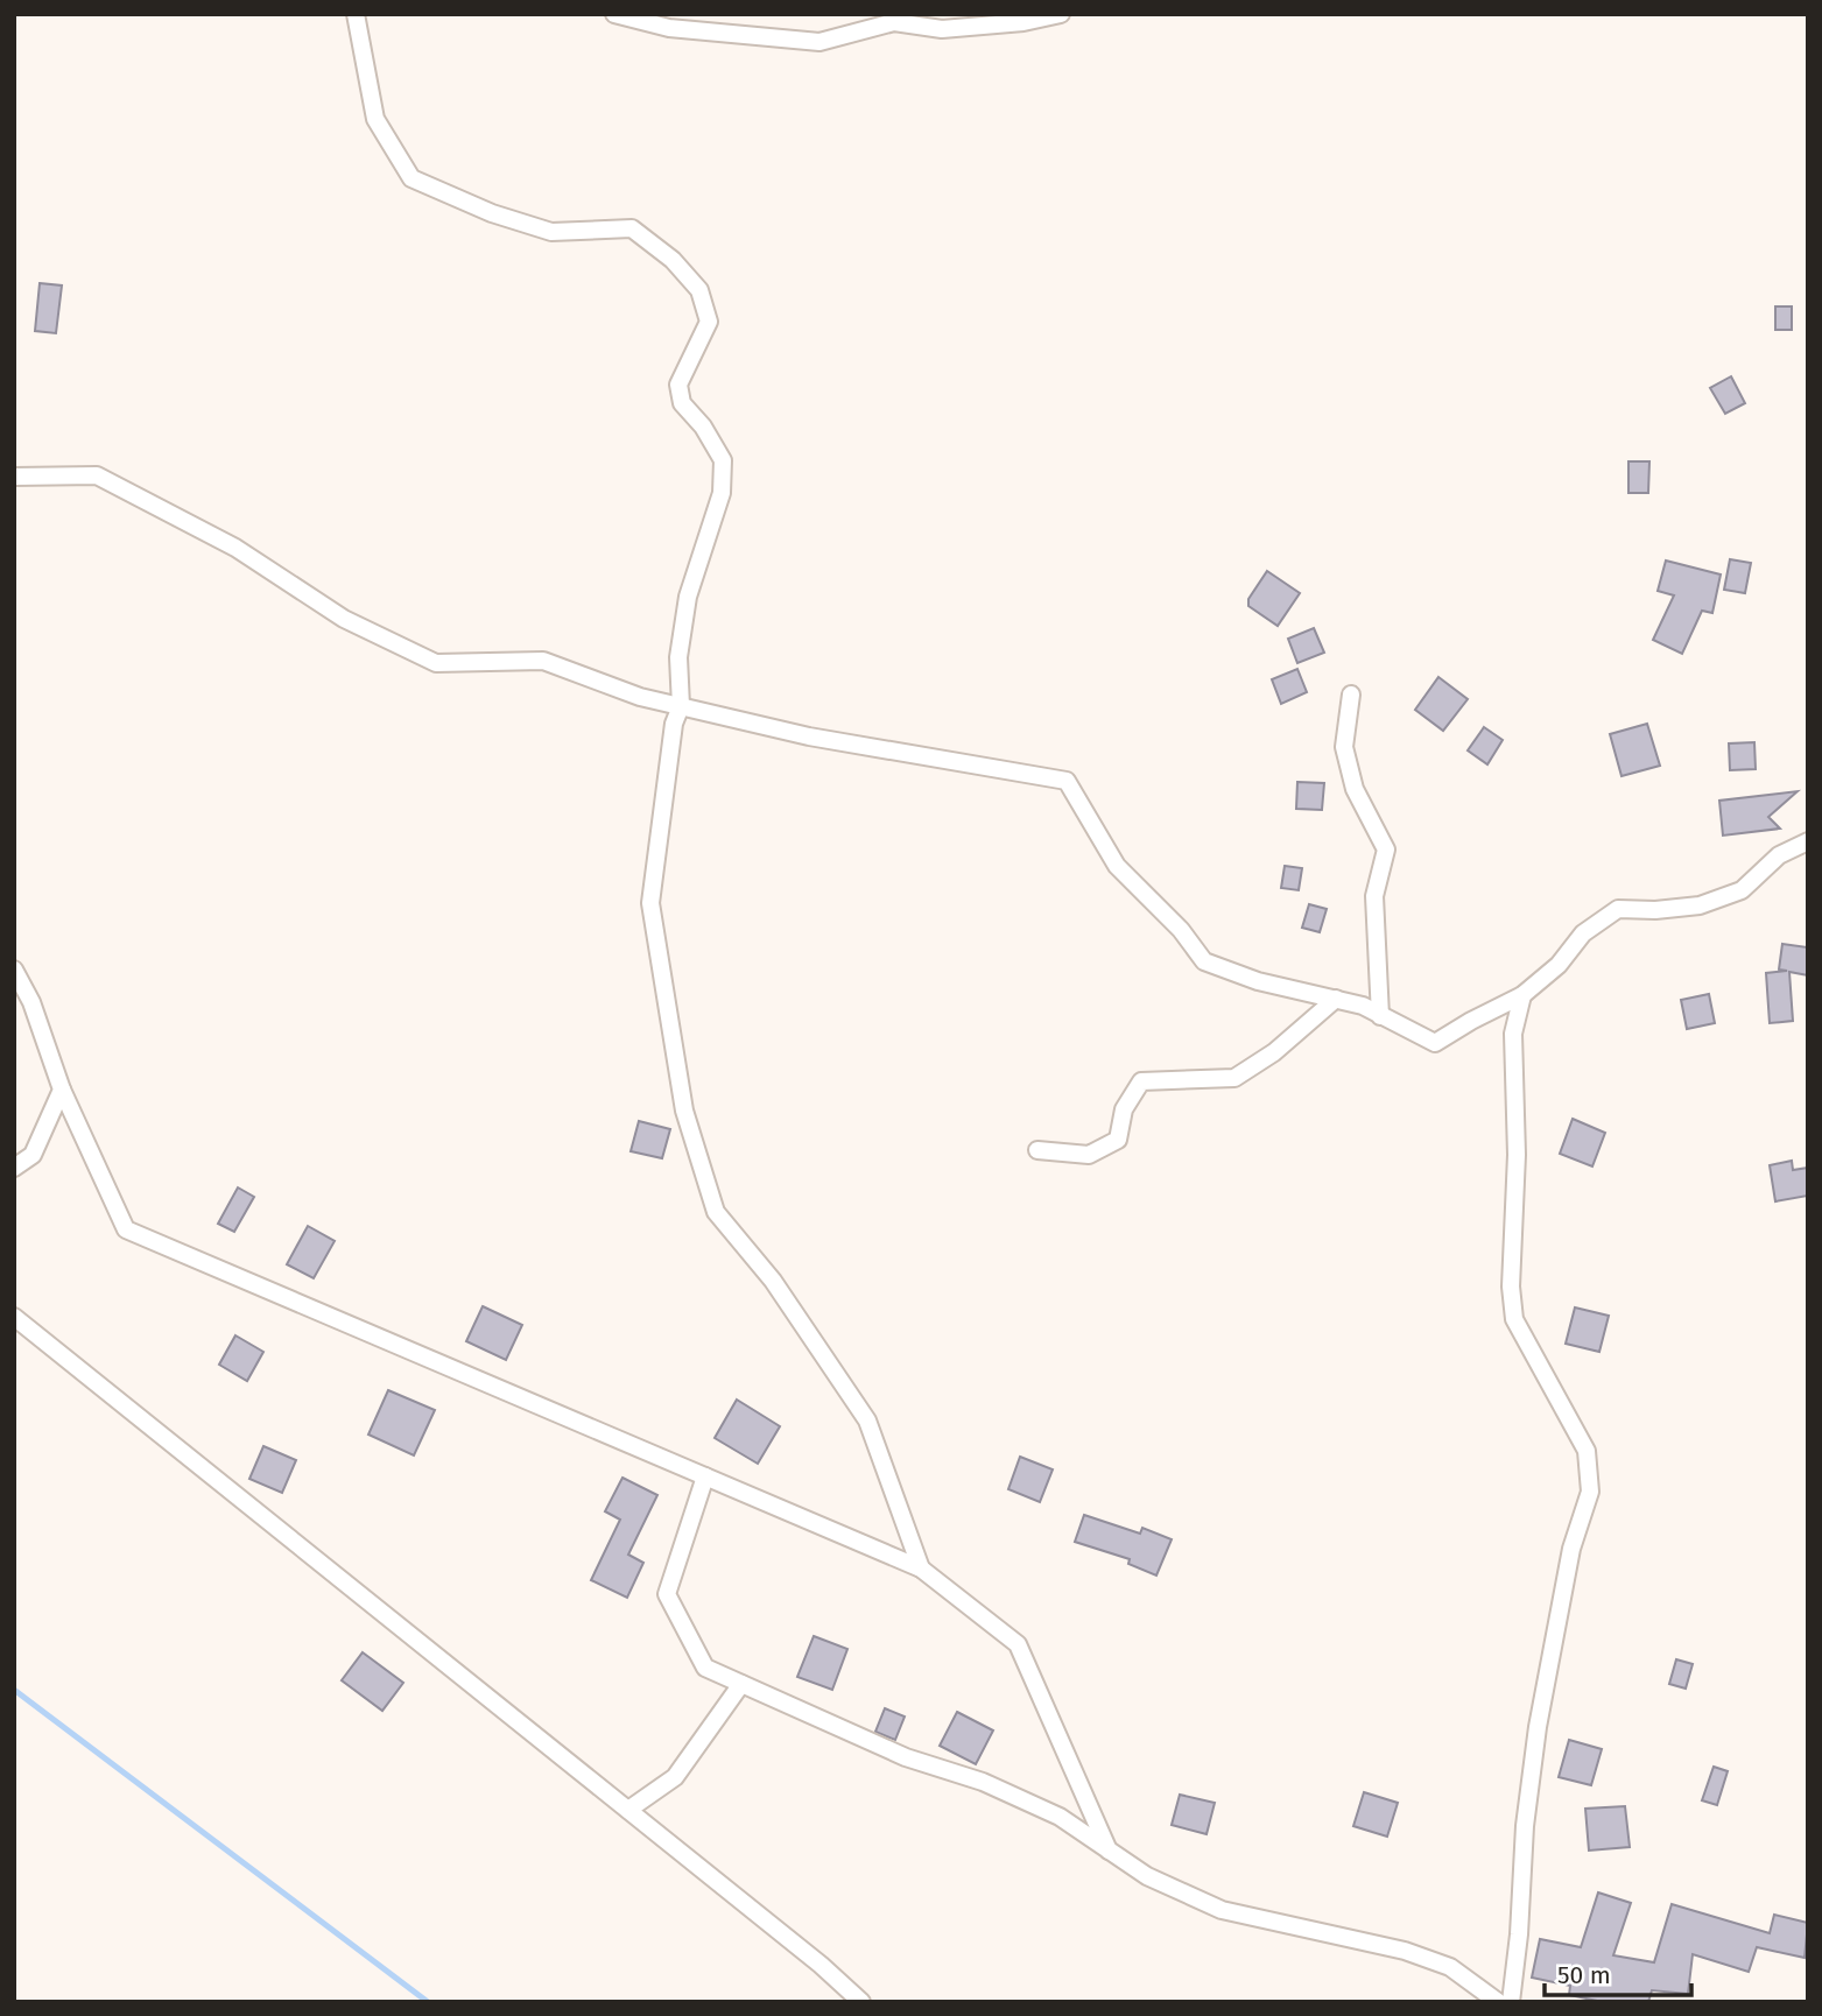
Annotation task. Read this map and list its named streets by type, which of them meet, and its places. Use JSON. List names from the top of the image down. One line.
{"scale_bar":"50 m"}
